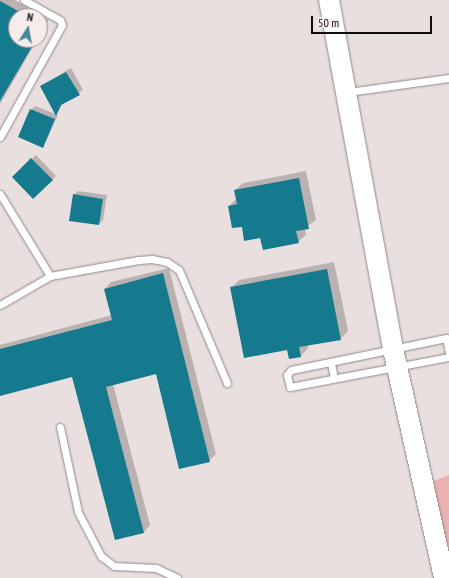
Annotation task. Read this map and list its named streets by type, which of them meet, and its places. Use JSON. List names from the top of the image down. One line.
{"scale_bar":"50 m","north":"top"}
